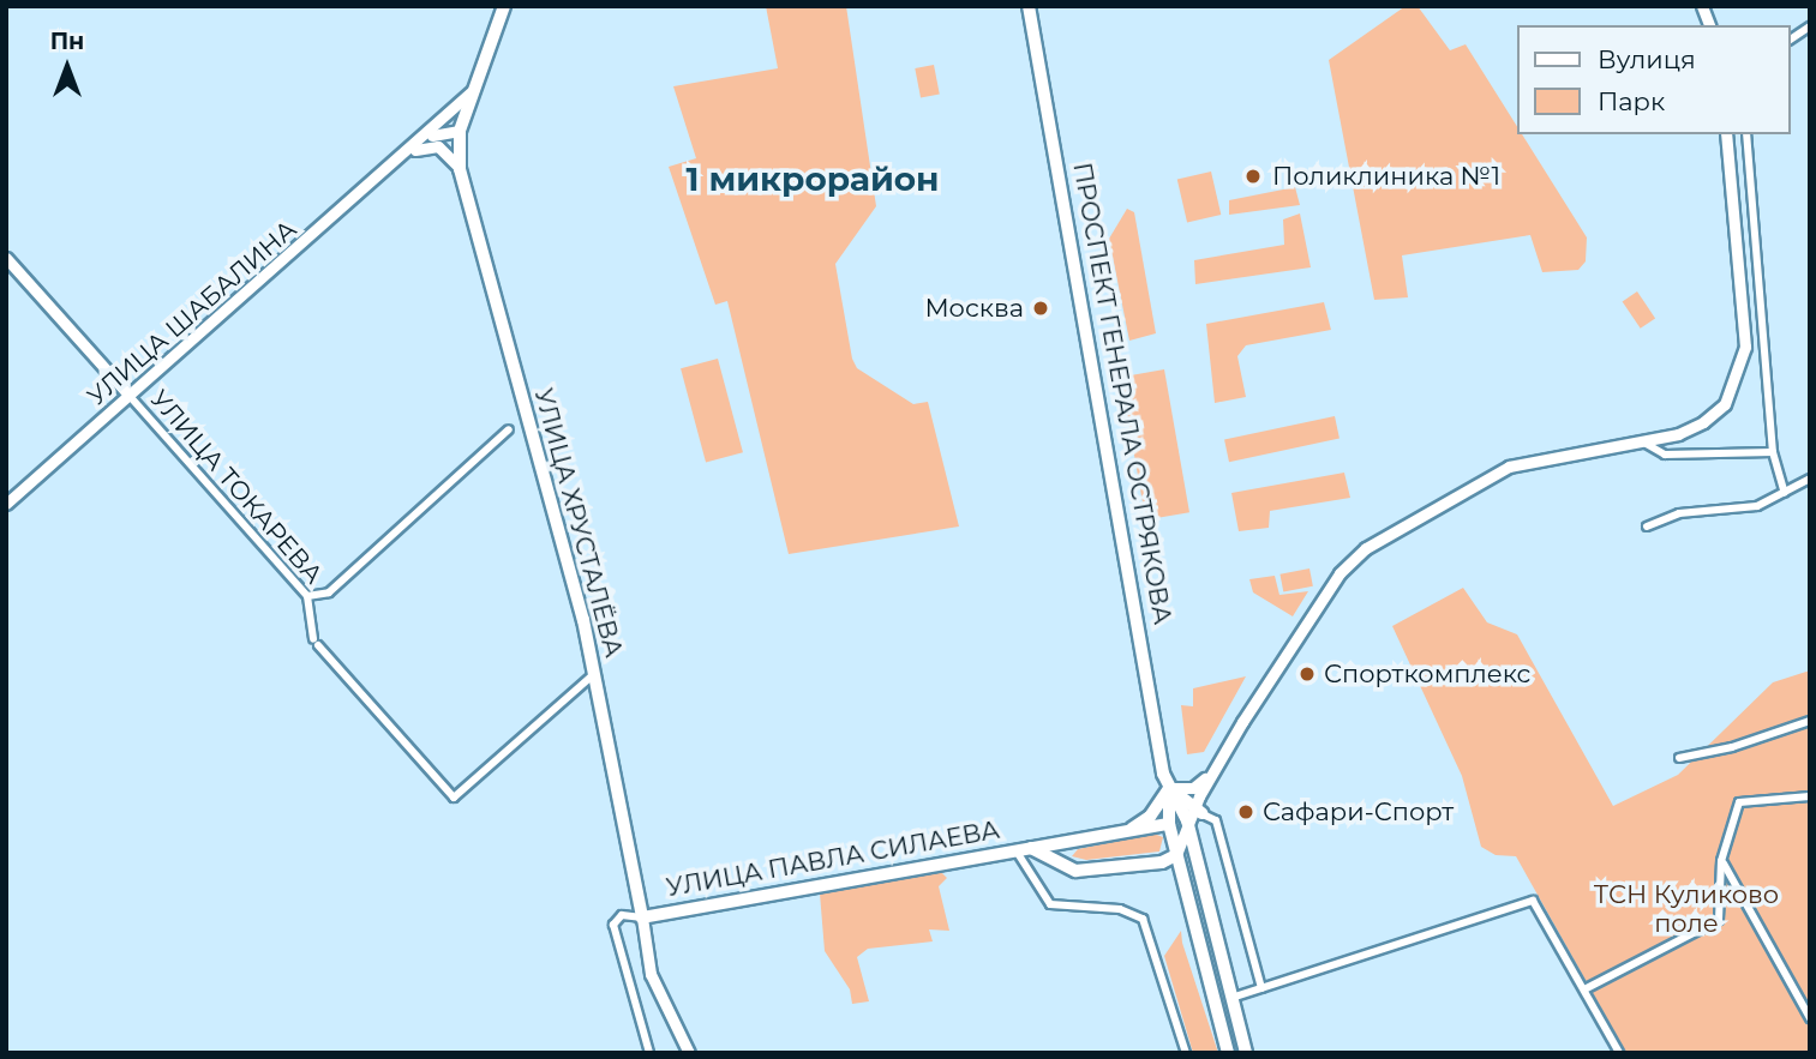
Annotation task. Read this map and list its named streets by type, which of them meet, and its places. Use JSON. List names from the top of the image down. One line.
{"streets":{"main road":["УЛИЦА ШАБАЛИНА","ПРОСПЕКТ ГЕНЕРАЛА ОСТРЯКОВА","УЛИЦА ТОКАРЕВА","УЛИЦА ХРУСТАЛЁВА","УЛИЦА ПАВЛА СИЛАЕВА"]},"crossings":[["УЛИЦА ШАБАЛИНА","УЛИЦА ТОКАРЕВА"],["УЛИЦА ШАБАЛИНА","УЛИЦА ХРУСТАЛЁВА"],["ПРОСПЕКТ ГЕНЕРАЛА ОСТРЯКОВА","УЛИЦА ПАВЛА СИЛАЕВА"],["УЛИЦА ТОКАРЕВА","УЛИЦА ХРУСТАЛЁВА"],["УЛИЦА ХРУСТАЛЁВА","УЛИЦА ПАВЛА СИЛАЕВА"]],"districts":["1 микрорайон"],"parks":["ТСН Куликово поле"],"places":["Поликлиника №1","Москва","Спорткомплекс","Сафари-Спорт"],"legend":["Вулиця","Парк"],"north":"top"}
